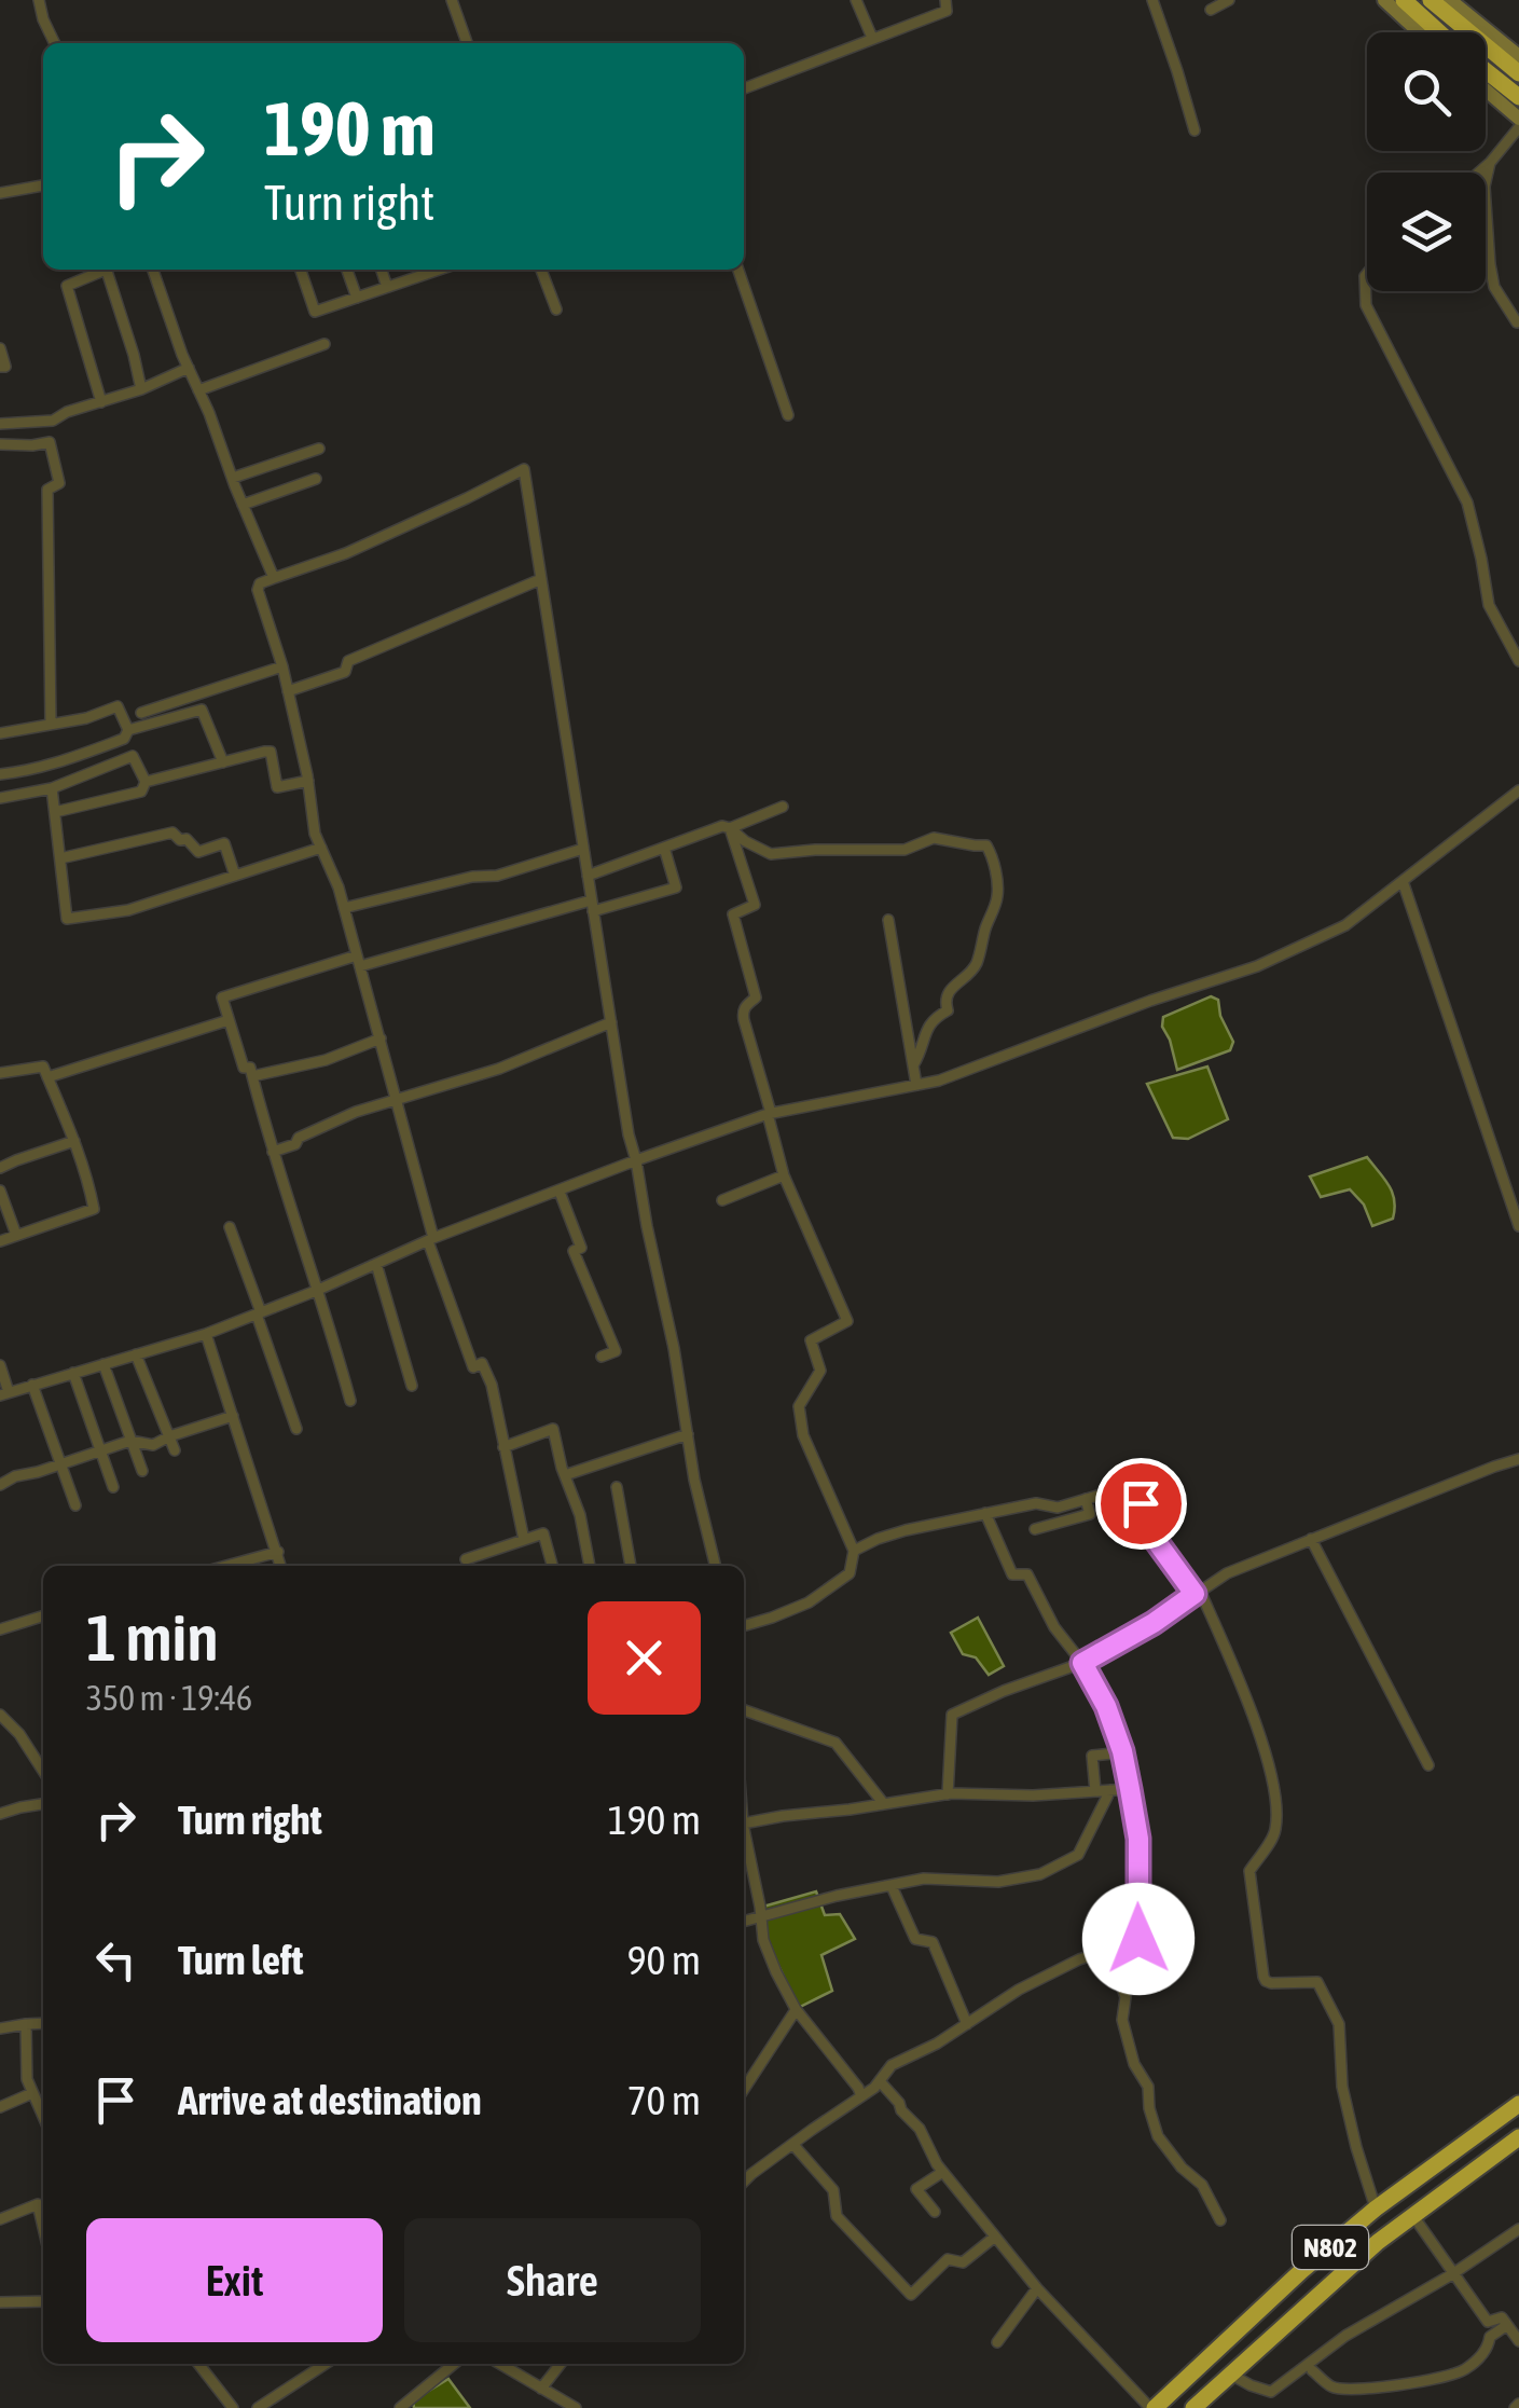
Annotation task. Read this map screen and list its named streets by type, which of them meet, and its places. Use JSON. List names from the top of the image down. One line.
{"streets":{"highway":["N802"]},"page":{"turn":["190 m","Turn right"],"heading":["1 min","350 m · 19:46"],"list":[{"name":"Turn right","value":"190 m"},{"name":"Turn left","value":"90 m"},{"name":"Arrive at destination","value":"70 m"}],"buttons":["Exit","Share"]}}
